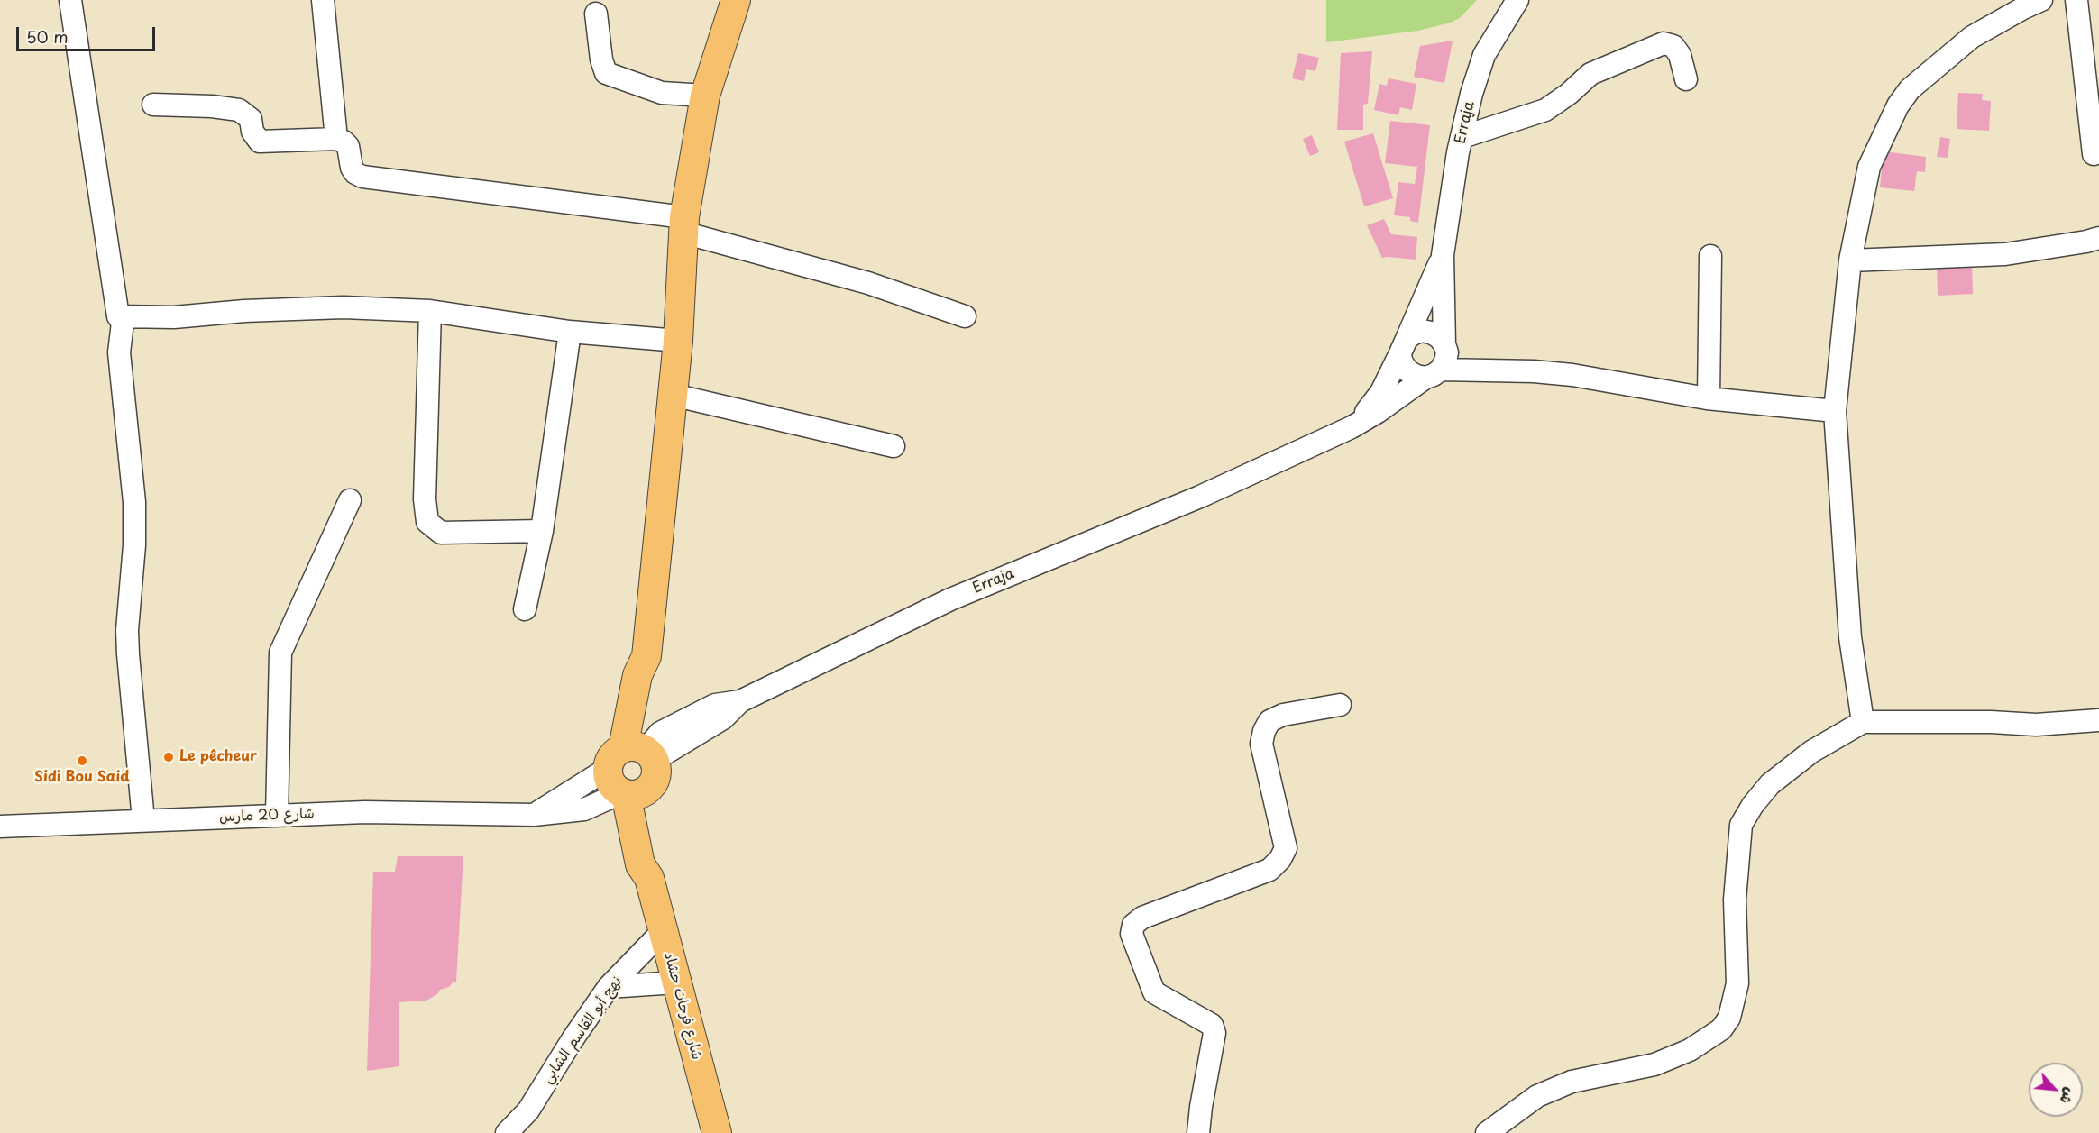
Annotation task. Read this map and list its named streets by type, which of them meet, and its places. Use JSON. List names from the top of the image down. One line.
{"streets":{"main road":["شارع فرحات حشاد"],"street":["Erraja","شارع 20 مارس","نهج أبو القاسم الشابي"]},"crossings":[["Erraja","شارع فرحات حشاد"],["شارع 20 مارس","شارع فرحات حشاد"],["شارع فرحات حشاد","نهج أبو القاسم الشابي"]],"places":["Le pêcheur","Sidi Bou Said"],"scale_bar":"50 m","north":"bottom right"}
